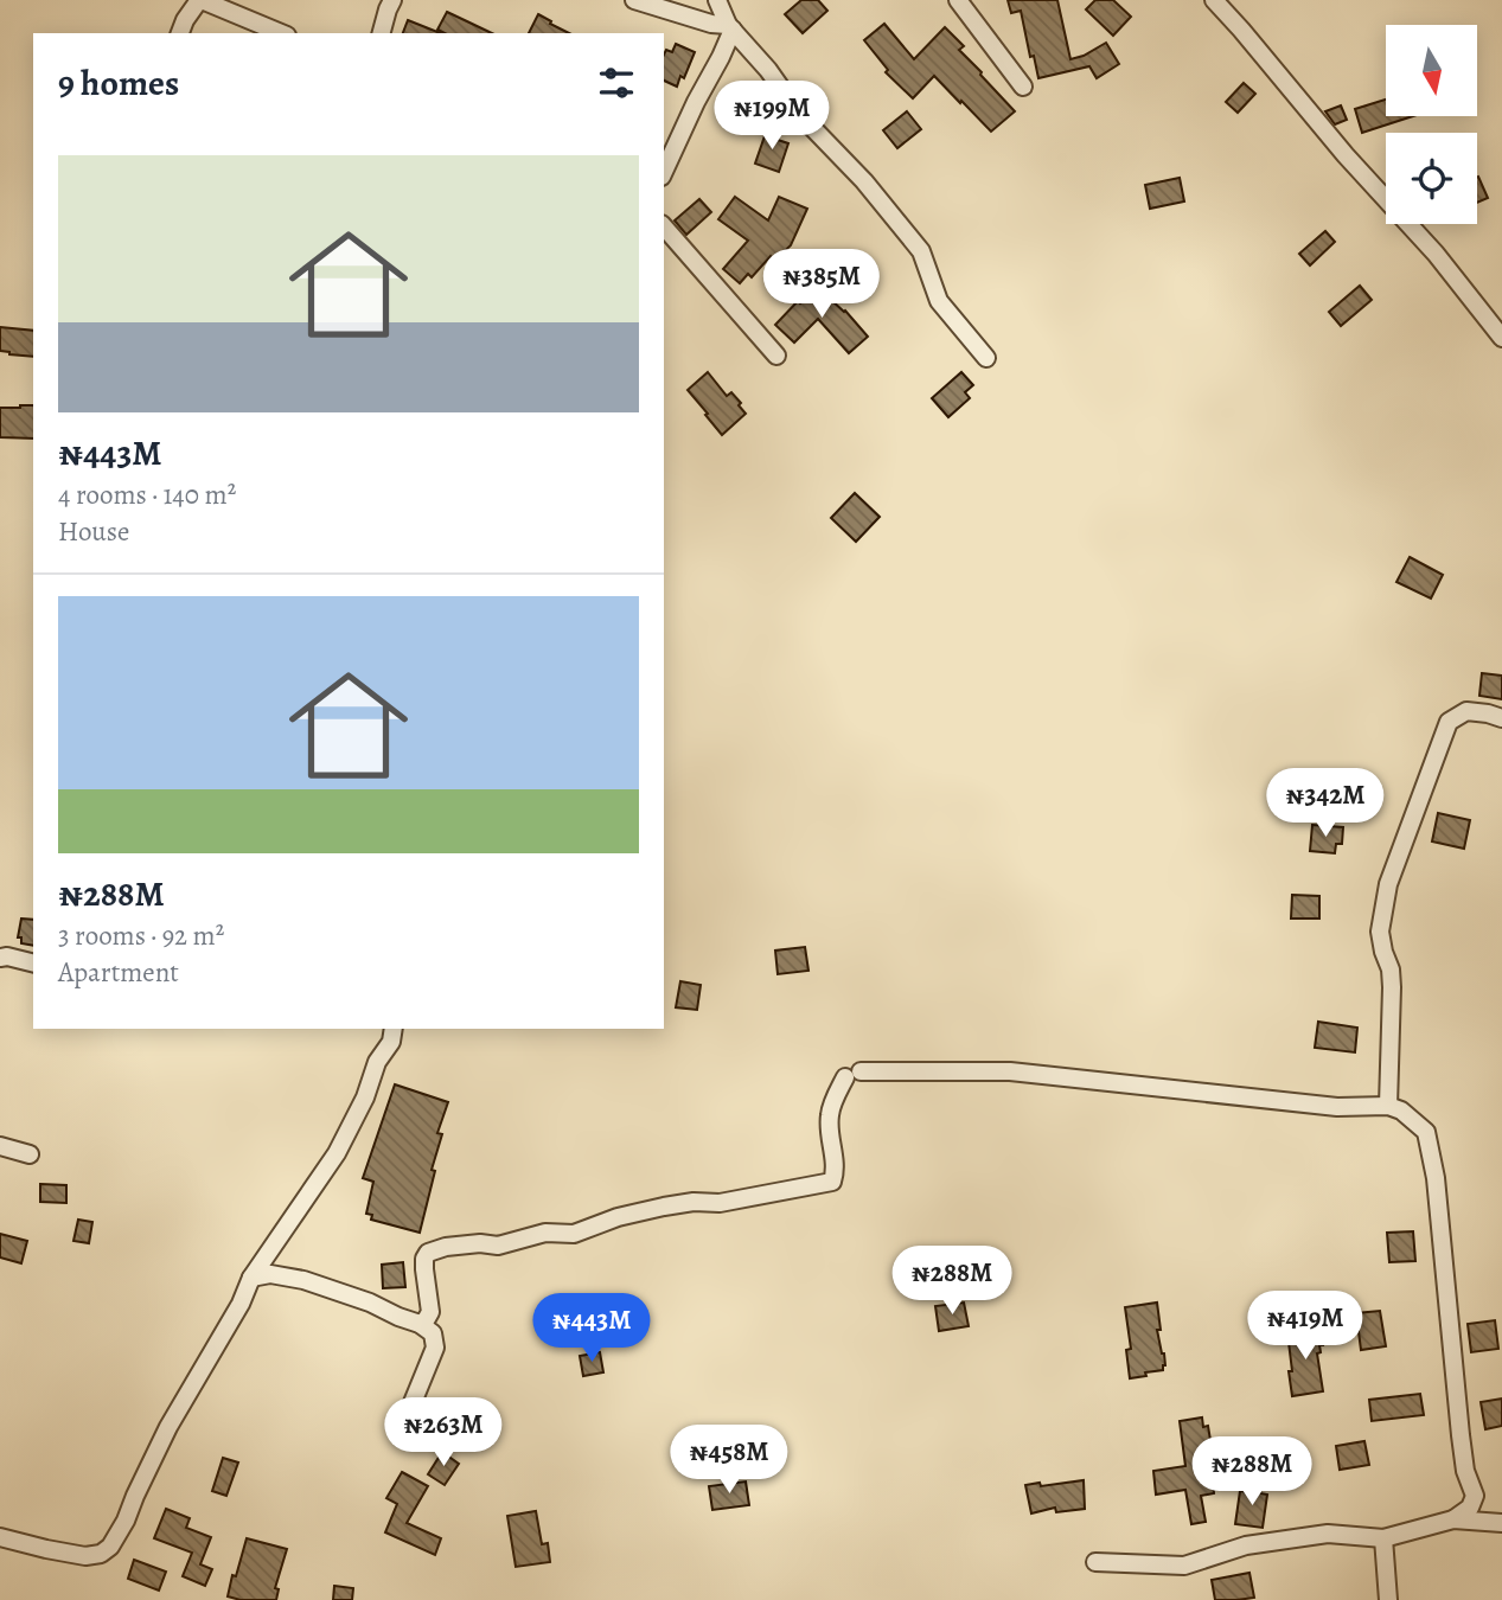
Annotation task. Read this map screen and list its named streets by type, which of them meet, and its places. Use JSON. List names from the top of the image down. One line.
{"north":"bottom","page":{"heading":"9 homes","price":["₦199M","₦385M","₦342M","₦288M","₦419M","₦443M","₦263M","₦458M","₦288M"],"list":[{"name":"₦443M","note":"4 rooms · 140 m² · House"},{"name":"₦288M","note":"3 rooms · 92 m² · Apartment"}]}}
